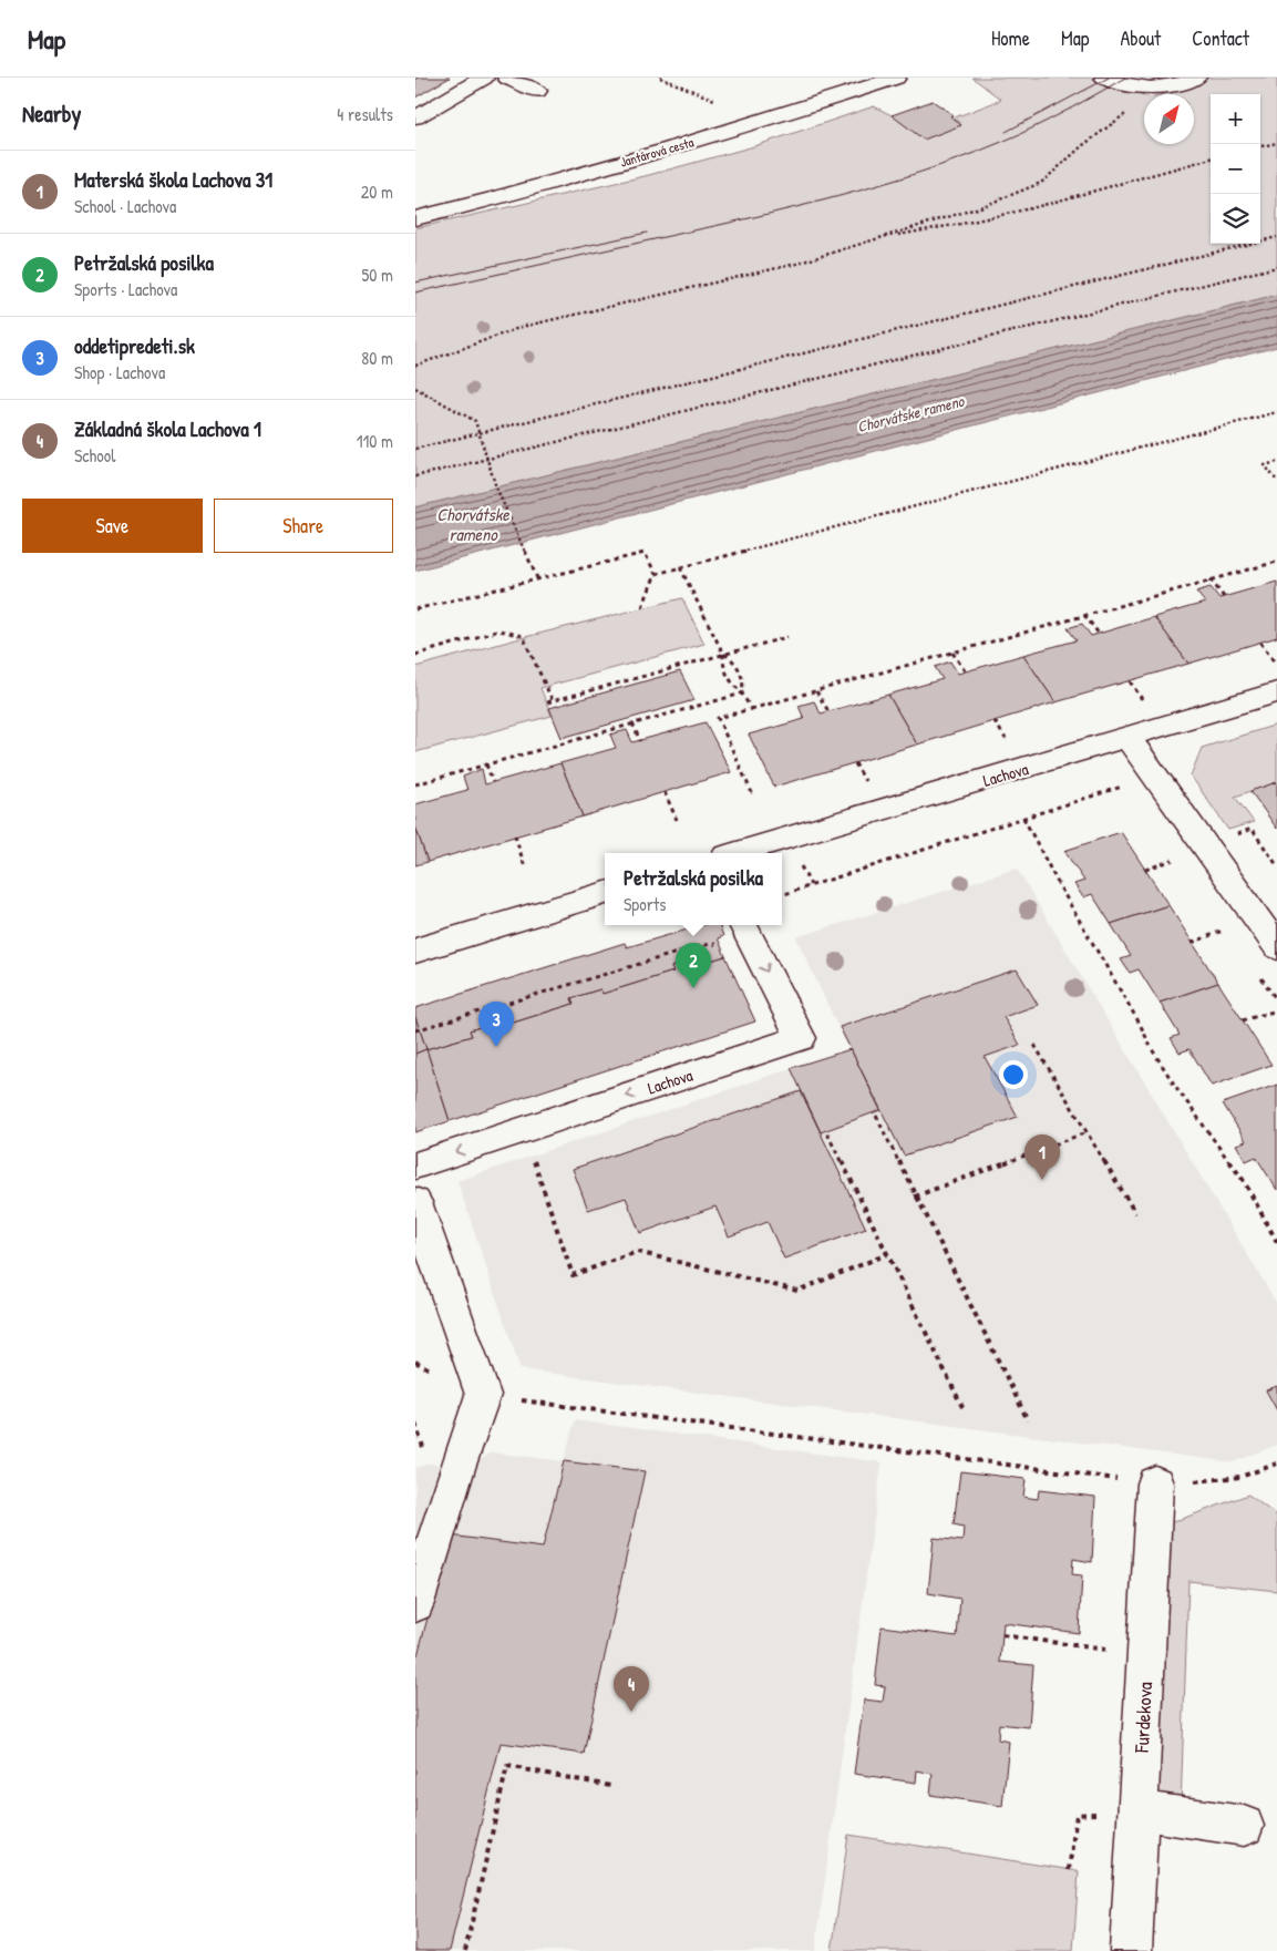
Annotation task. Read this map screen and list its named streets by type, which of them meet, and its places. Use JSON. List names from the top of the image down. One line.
{"streets":{"street":["Jantárová cesta","Lachova","Furdekova"]},"water":["Chorvátske rameno"],"north":"top right","page":{"header":"Map","nav":["Home","Map","About","Contact"],"heading":["Nearby","4 results"],"map_buttons":["+","−"],"list":[{"mark":"1","name":"Materská škola Lachova 31","note":"School · Lachova","value":"20 m"},{"mark":"2","name":"Petržalská posilka","note":"Sports · Lachova","value":"50 m"},{"mark":"3","name":"oddetipredeti.sk","note":"Shop · Lachova","value":"80 m"},{"mark":"4","name":"Základná škola Lachova 1","note":"School","value":"110 m"}],"buttons":["Save","Share"],"popup":["Petržalská posilka","Sports"],"pins":["2","3","1","4"]}}
